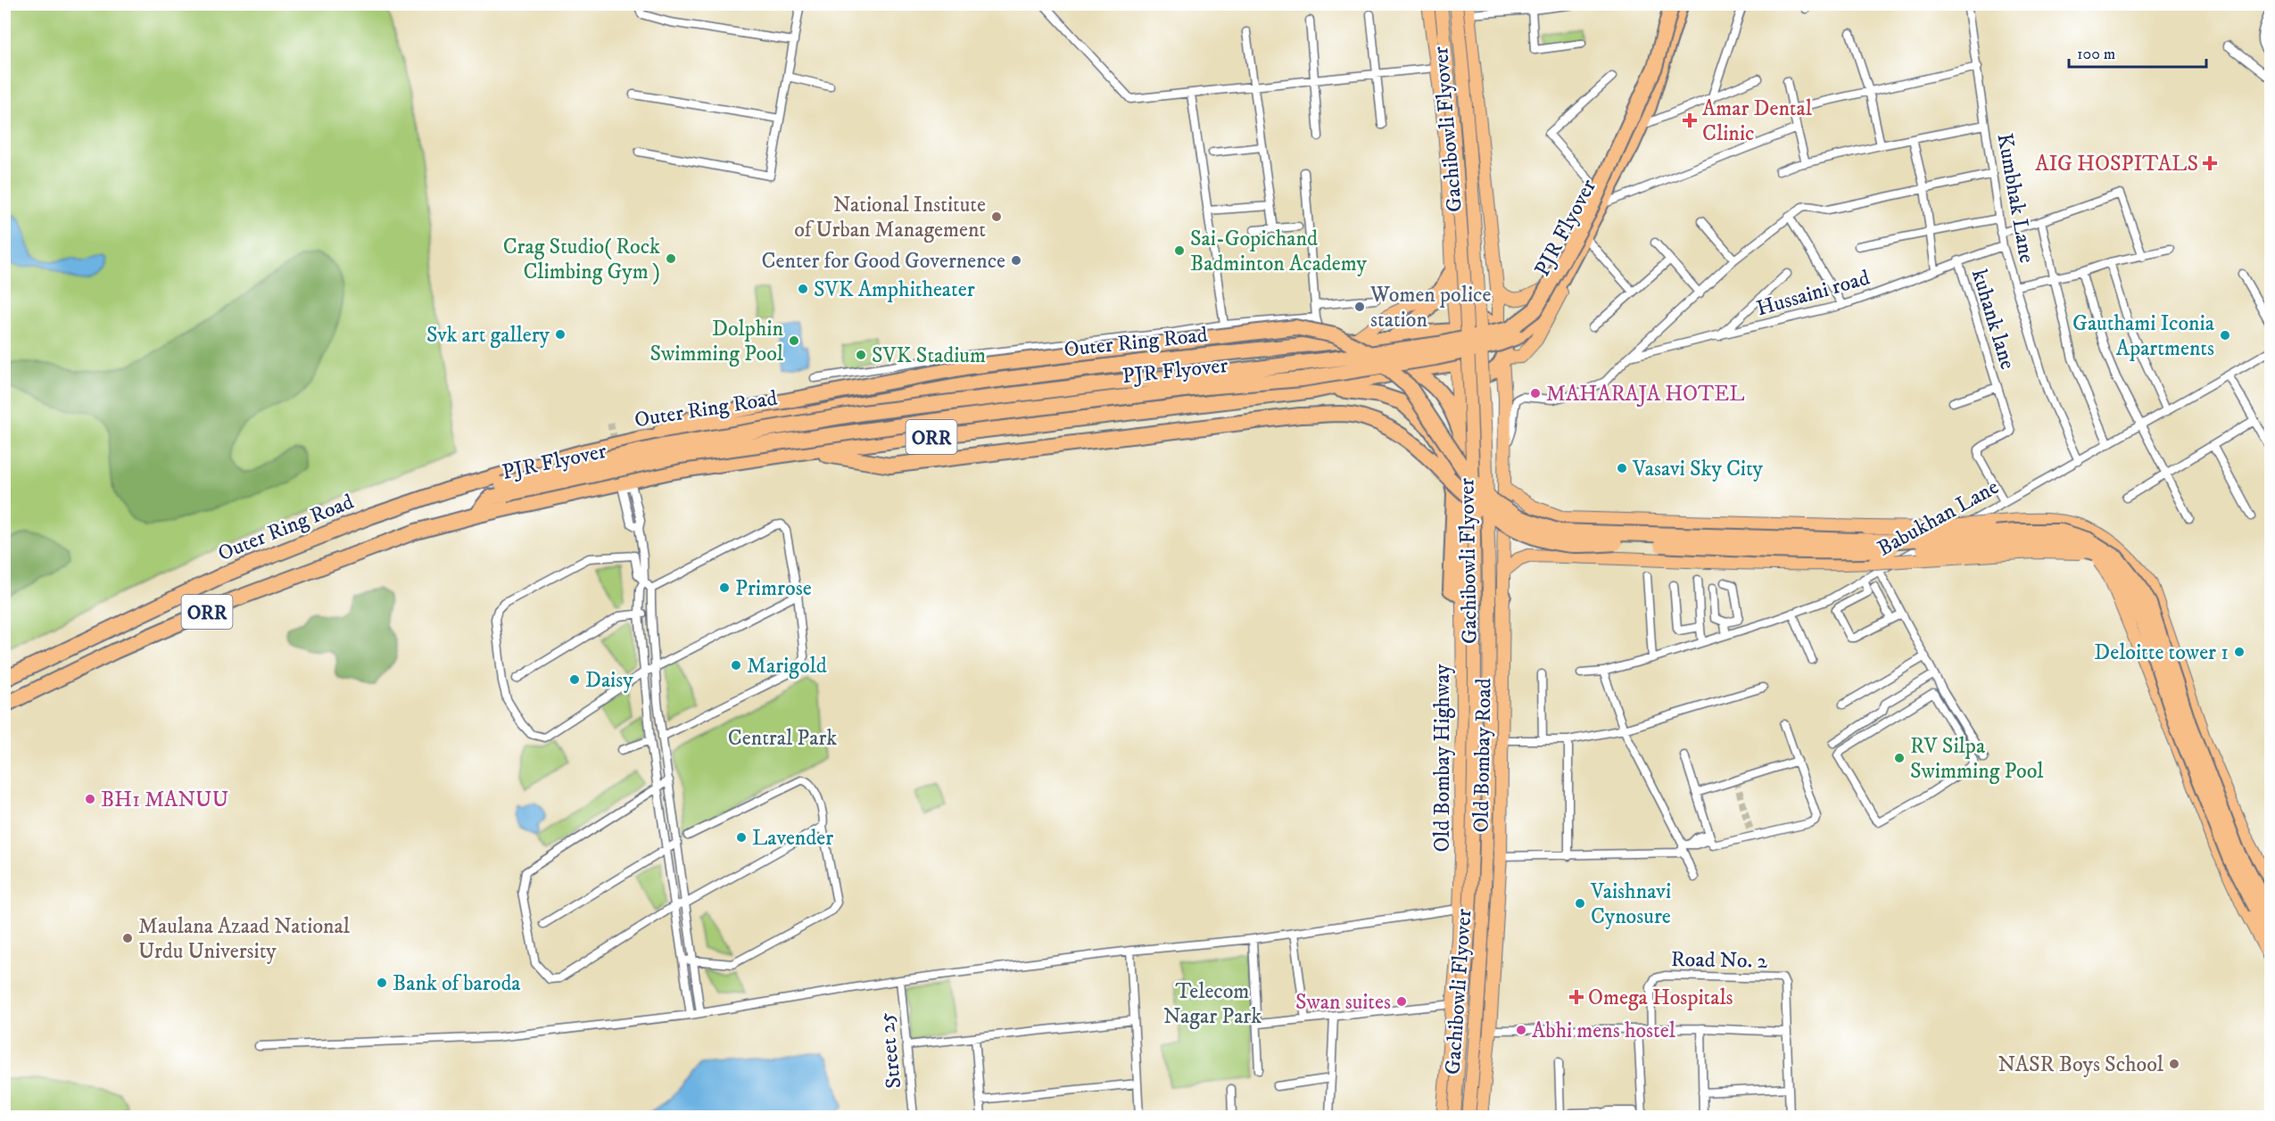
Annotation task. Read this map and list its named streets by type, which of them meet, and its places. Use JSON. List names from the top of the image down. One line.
{"streets":{"highway":["PJR Flyover","Outer Ring Road","ORR"],"main road":["Gachibowli Flyover","Old Bombay Road","Old Bombay Highway"],"street":["Kumbhak Lane","Hussaini road","kuhank lane","Babukhan Lane","Road No. 2","Street 25"]},"crossings":[["Kumbhak Lane","Hussaini road"],["Kumbhak Lane","Babukhan Lane"],["PJR Flyover","Outer Ring Road"],["PJR Flyover","ORR"],["Hussaini road","kuhank lane"],["kuhank lane","Babukhan Lane"],["Outer Ring Road","ORR"],["Outer Ring Road","Old Bombay Road"],["Outer Ring Road","Old Bombay Highway"],["ORR","Old Bombay Road"],["ORR","Old Bombay Highway"],["Old Bombay Road","Old Bombay Highway"]],"parks":["Central Park","Telecom Nagar Park"],"places":{"health":["Amar Dental Clinic","AIG HOSPITALS","Omega Hospitals"],"other":["National Institute of Urban Management","Sai-Gopichand Badminton Academy","Crag Studio( Rock Climbing Gym )","Center for Good Governence","SVK Amphitheater","Women police station","Svk art gallery","Gauthami Iconia Apartments","Dolphin Swimming Pool","SVK Stadium","MAHARAJA HOTEL","Vasavi Sky City","Primrose","Deloitte tower 1","Marigold","Daisy","RV Silpa Swimming Pool","BH1 MANUU","Lavender","Vaishnavi Cynosure","Maulana Azaad National Urdu University","Bank of baroda","Swan suites","Abhi mens hostel","NASR Boys School"]},"scale_bar":"100 m"}
